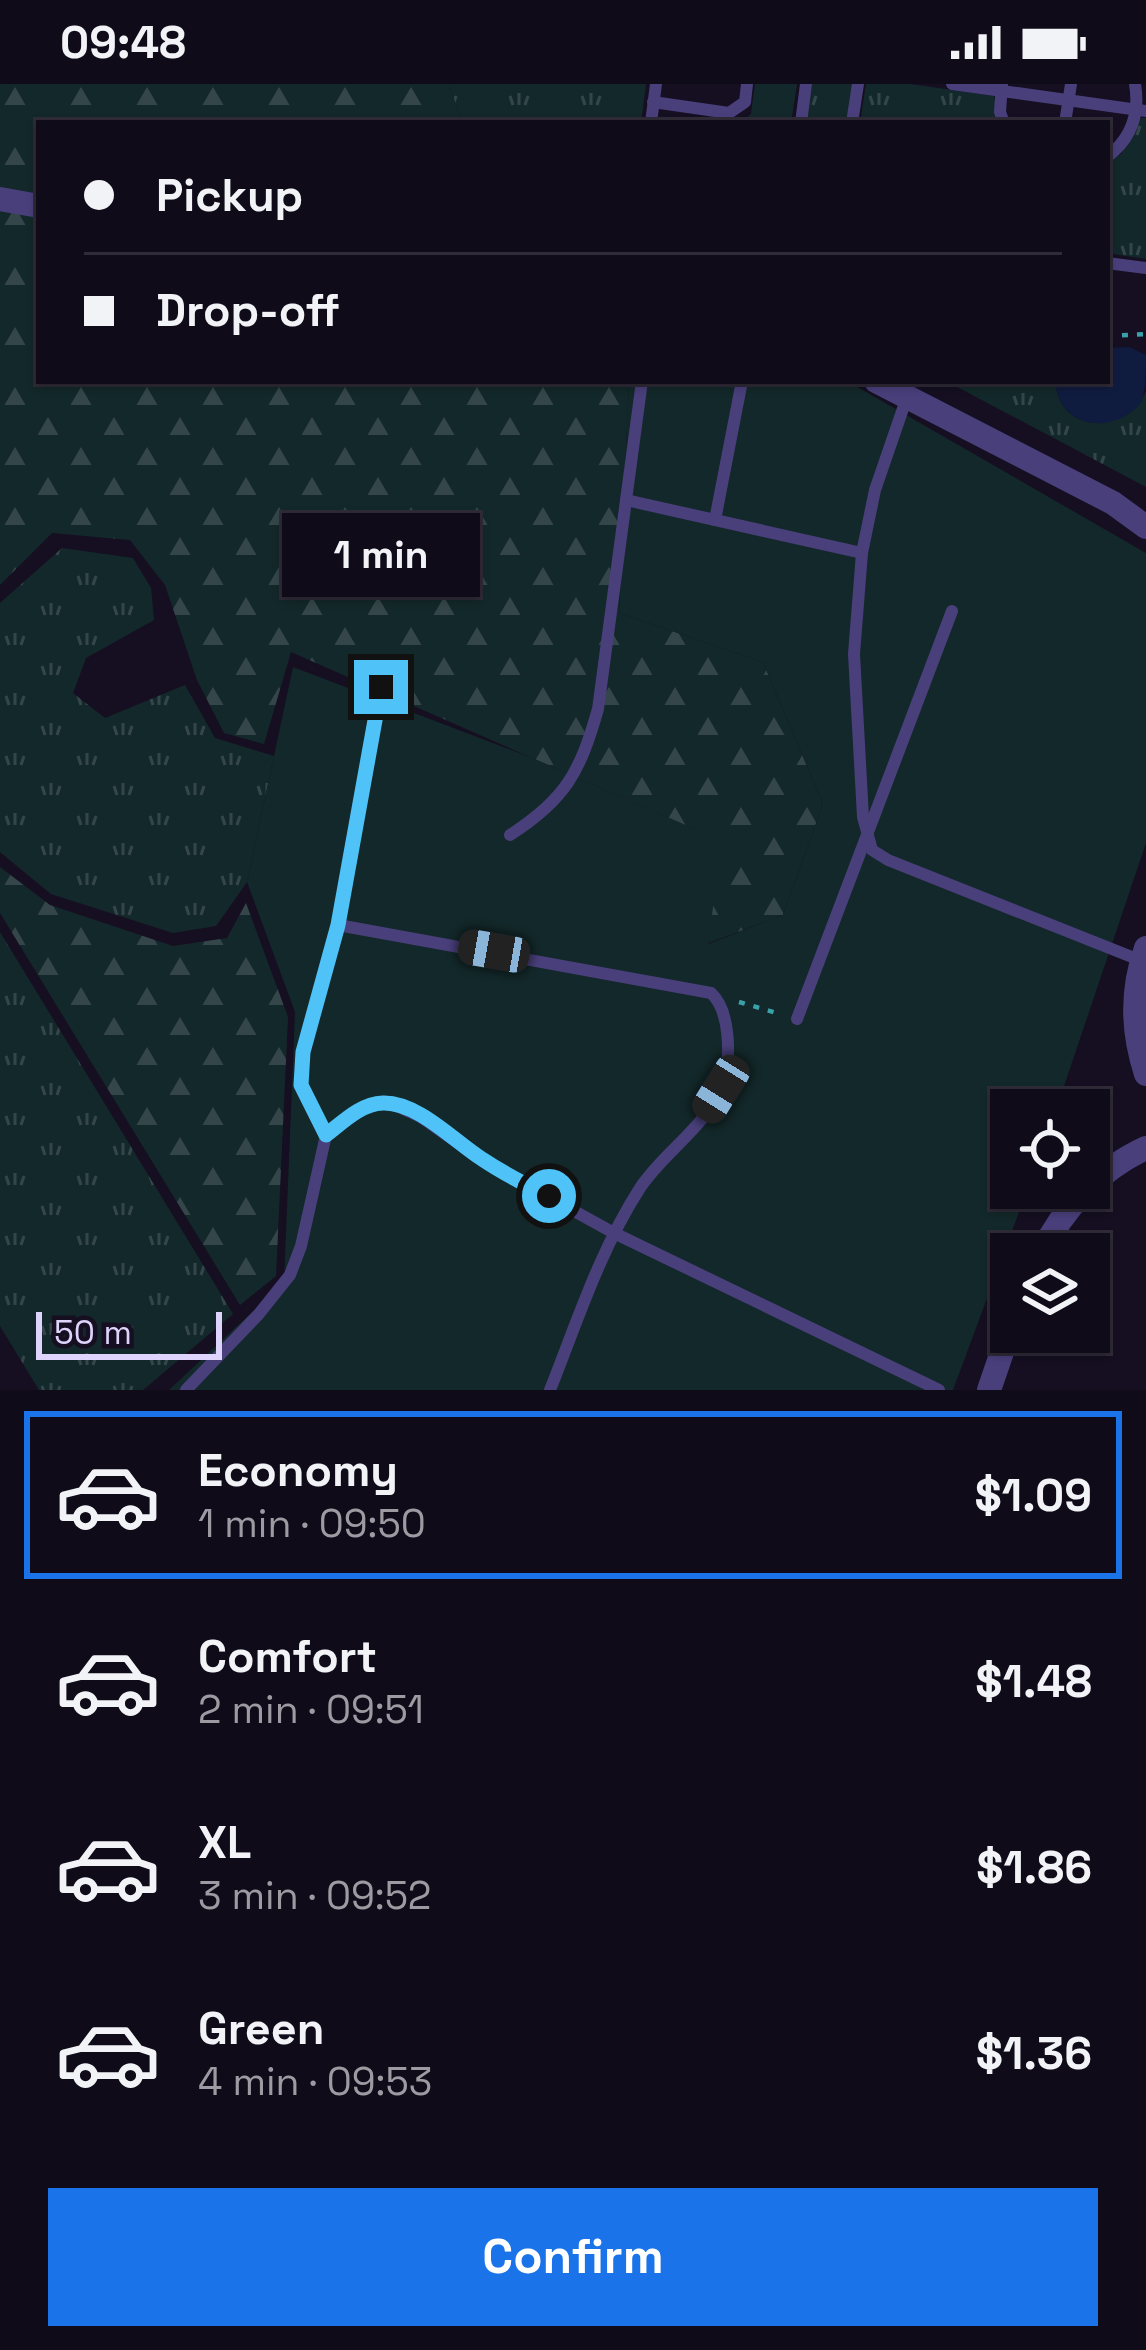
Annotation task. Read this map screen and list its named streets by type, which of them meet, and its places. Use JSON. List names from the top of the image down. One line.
{"scale_bar":"50 m","page":{"status":"09:48","banner":["Pickup","Drop-off"],"bubble":"1 min","scale":"50 m","list":[{"name":"Economy","note":"1 min · 09:50","value":"$1.09"},{"name":"Comfort","note":"2 min · 09:51","value":"$1.48"},{"name":"XL","note":"3 min · 09:52","value":"$1.86"},{"name":"Green","note":"4 min · 09:53","value":"$1.36"}],"buttons":"Confirm"}}
